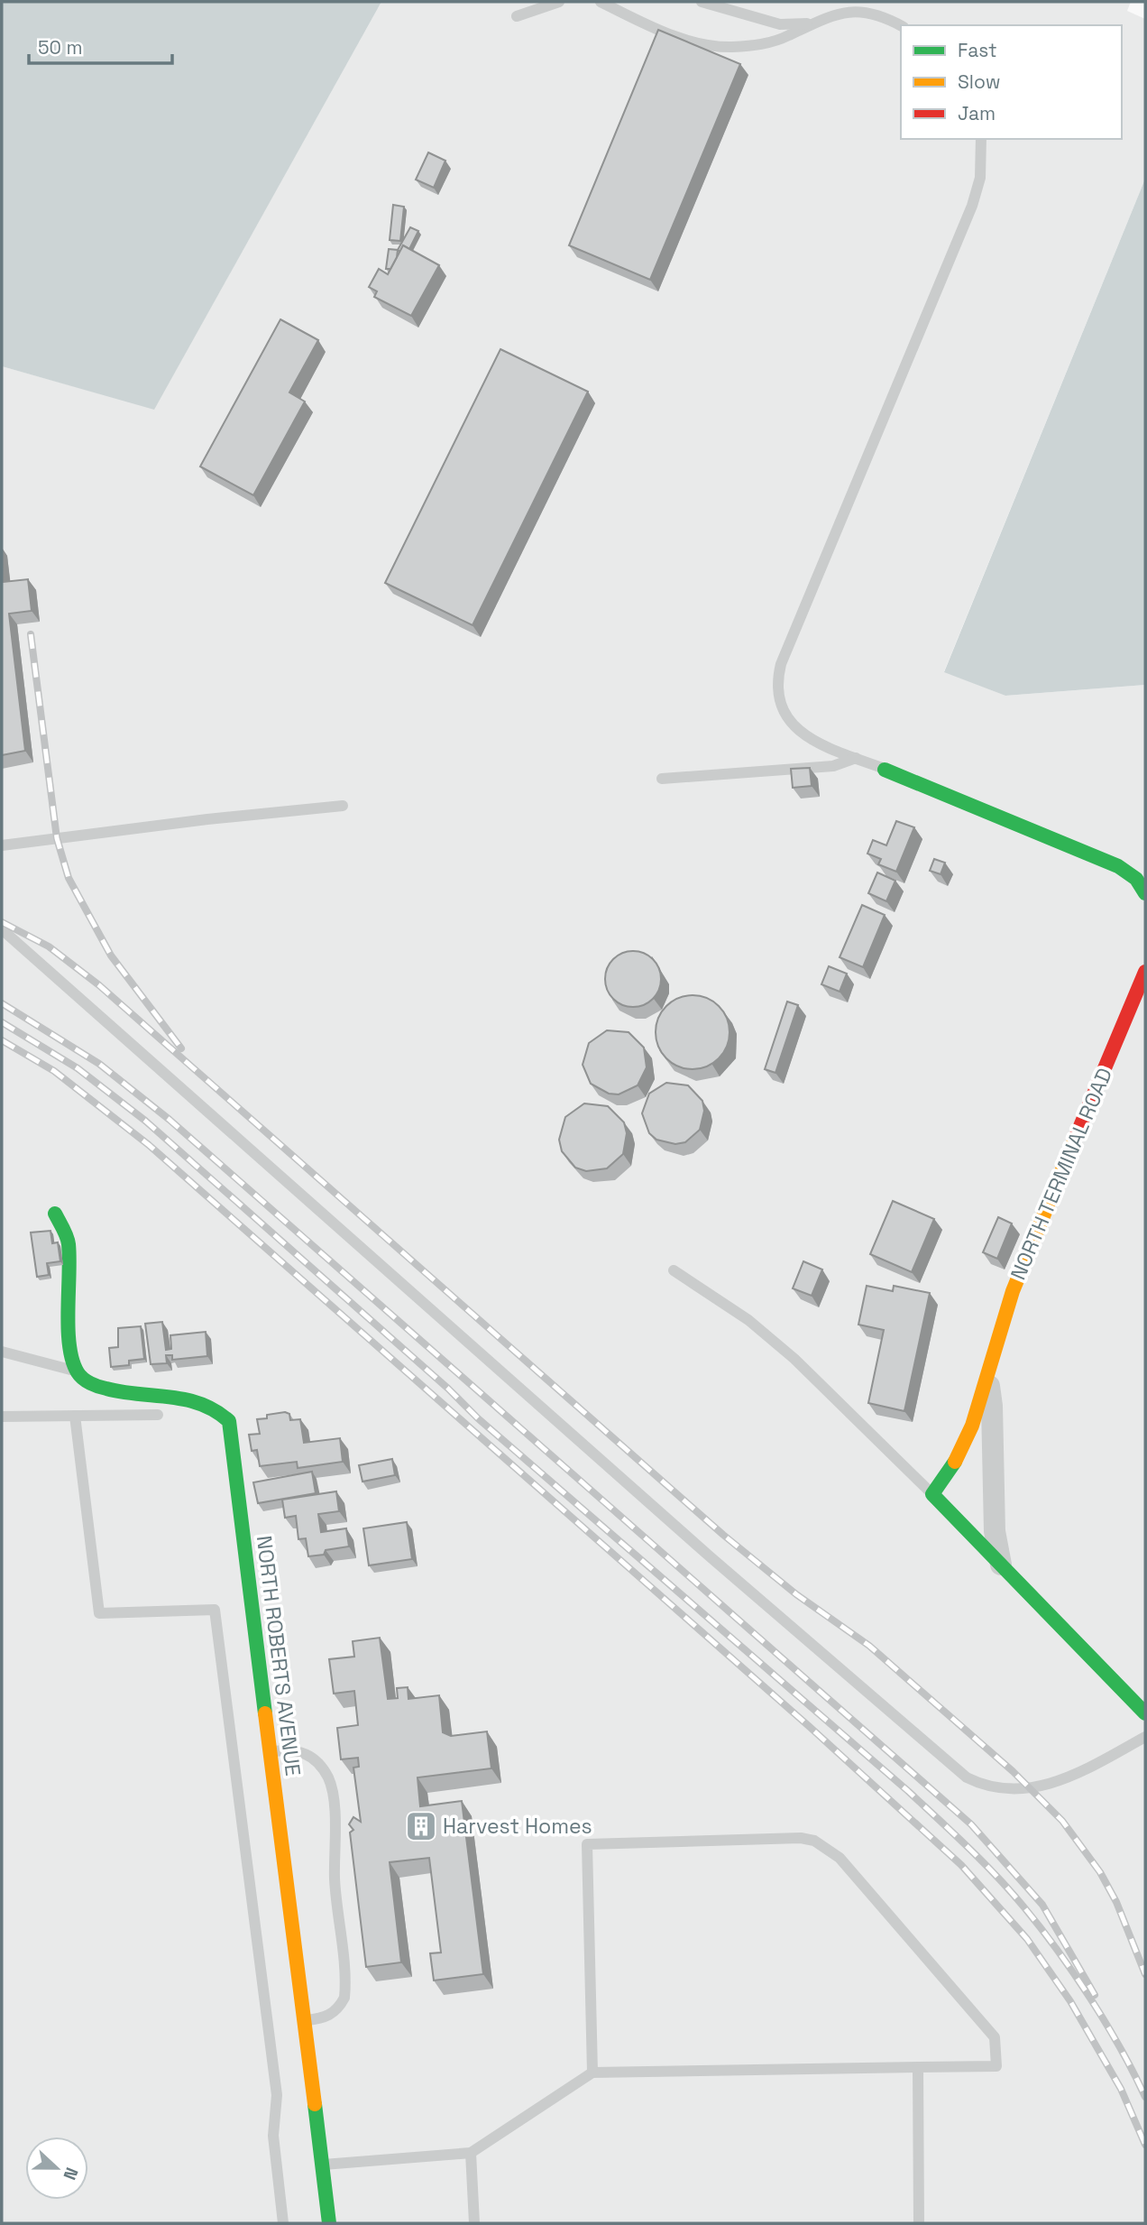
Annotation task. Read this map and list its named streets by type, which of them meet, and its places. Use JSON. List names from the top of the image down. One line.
{"streets":{"street":["NORTH TERMINAL ROAD","NORTH ROBERTS AVENUE"]},"places":{"building":["Harvest Homes"]},"legend":["Fast","Slow","Jam"],"scale_bar":"50 m","north":"right"}
